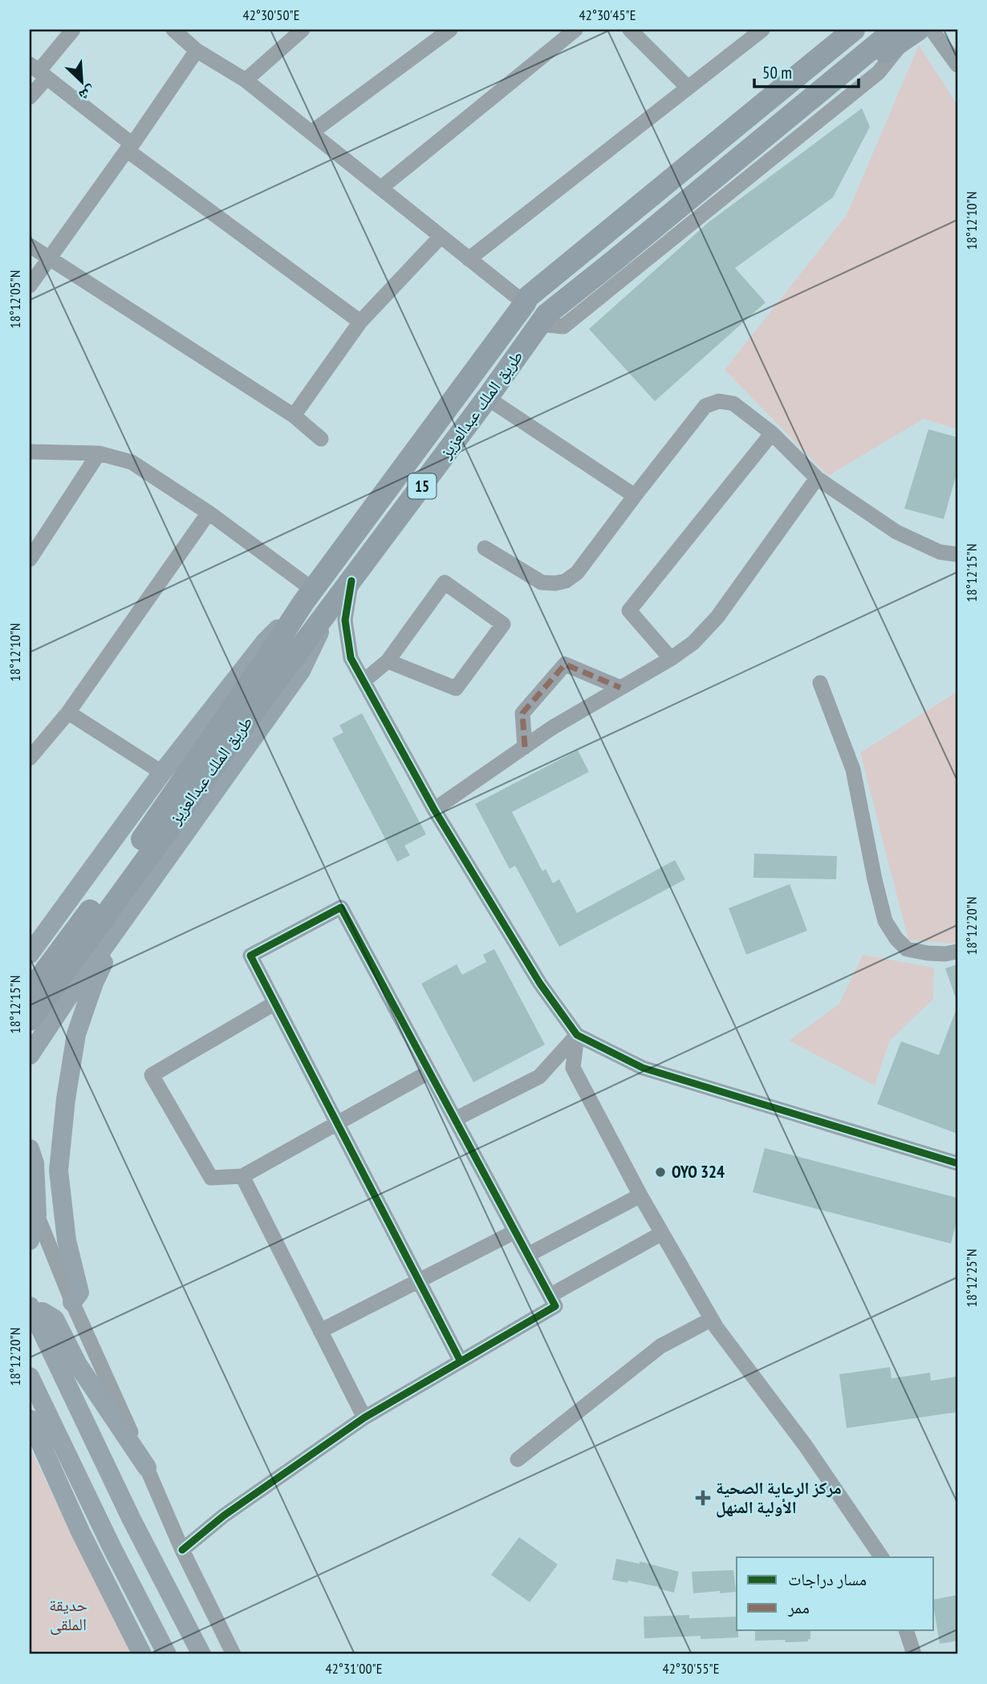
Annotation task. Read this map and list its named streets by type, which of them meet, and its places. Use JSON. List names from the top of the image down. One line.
{"streets":{"highway":["طريق الملك عبدالعزيز","15"]},"parks":["حديقة الملقى"],"places":{"other":["OYO 324"],"health":["مركز الرعاية الصحية الأولية المنهل"]},"legend":["مسار دراجات","ممر"],"scale_bar":"50 m","north":"bottom right","coordinates":["42°30'50\"E","42°30'45\"E","18°12'10\"N","18°12'05\"N","18°12'15\"N","18°12'20\"N","18°12'25\"N","42°31'00\"E","42°30'55\"E"]}
